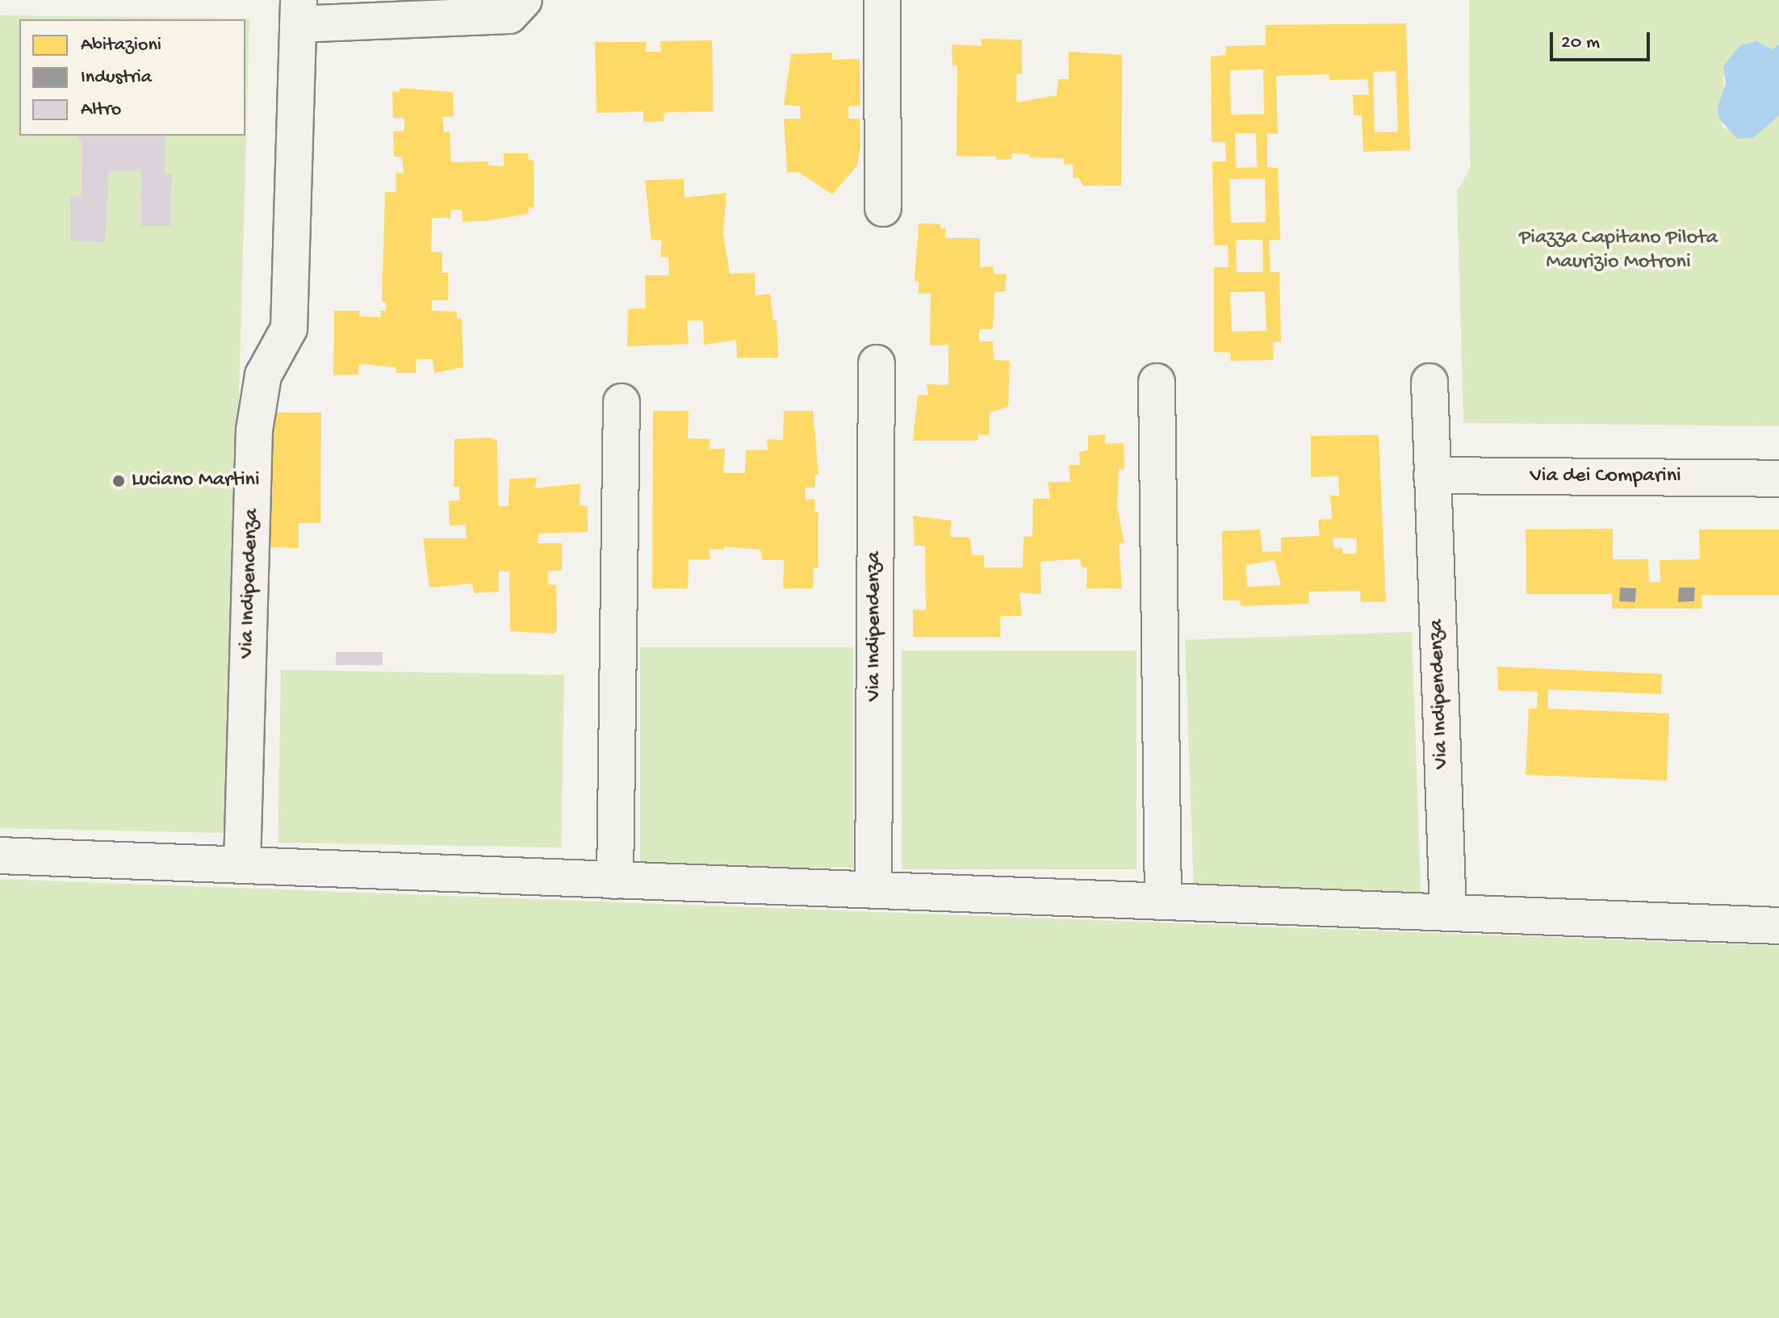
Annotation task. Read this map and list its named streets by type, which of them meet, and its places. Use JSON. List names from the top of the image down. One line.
{"streets":{"street":["Via dei Comparini","Via Indipendenza"]},"crossings":[["Via dei Comparini","Via Indipendenza"]],"parks":["Piazza Capitano Pilota Maurizio Motroni"],"places":["Luciano Martini"],"legend":["Abitazioni","Industria","Altro"],"scale_bar":"20 m"}
